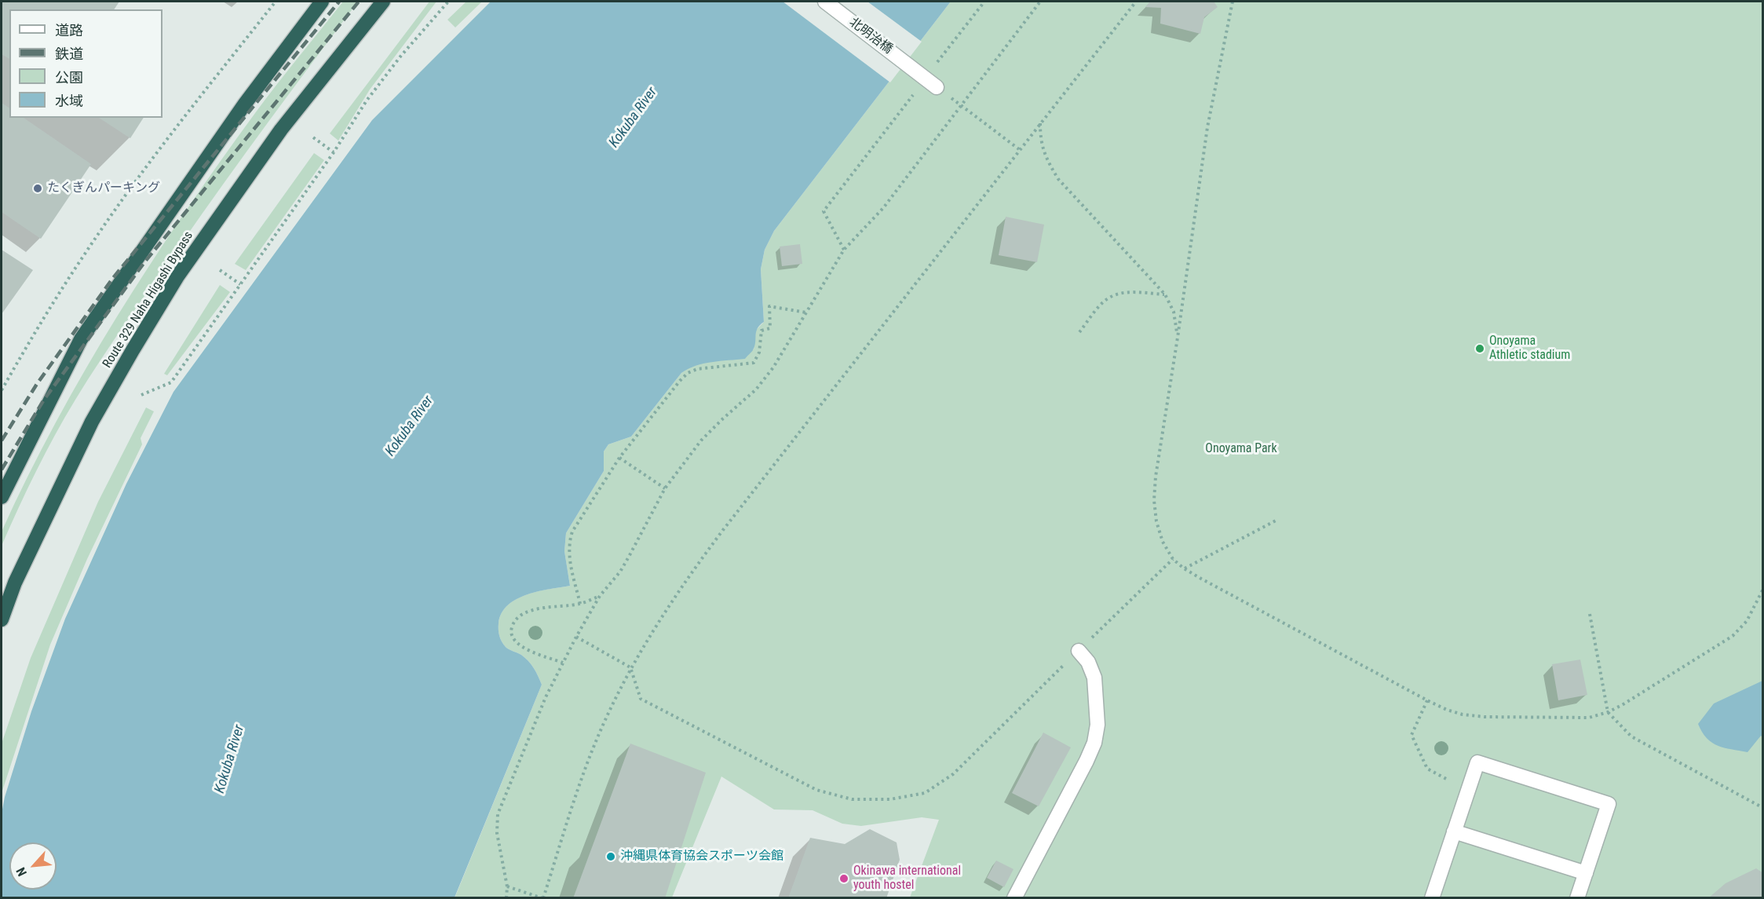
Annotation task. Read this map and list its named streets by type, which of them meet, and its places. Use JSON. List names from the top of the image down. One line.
{"streets":{"highway":["Route 329 Naha Higashi Bypass"],"street":["北明治橋"]},"water":["Kokuba River"],"parks":["Onoyama Park"],"places":["たくぎんパーキング","Onoyama Athletic stadium","沖縄県体育協会スポーツ会館","Okinawa international youth hostel"],"legend":["道路","鉄道","公園","水域"],"north":"bottom left"}
